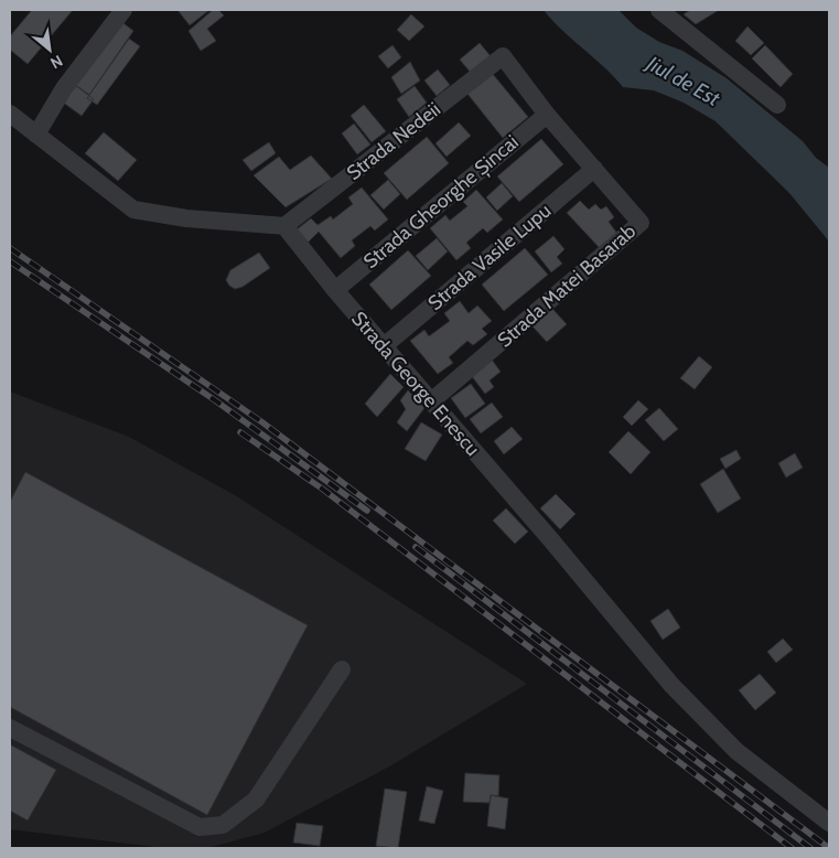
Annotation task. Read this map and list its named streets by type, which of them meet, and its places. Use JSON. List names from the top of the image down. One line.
{"streets":{"street":["Strada Nedeii","Strada Gheorghe Șincai","Strada Vasile Lupu","Strada Matei Basarab","Strada George Enescu"]},"crossings":[["Strada Nedeii","Strada Matei Basarab"],["Strada Nedeii","Strada George Enescu"],["Strada Gheorghe Șincai","Strada Matei Basarab"],["Strada Gheorghe Șincai","Strada George Enescu"],["Strada Vasile Lupu","Strada Matei Basarab"],["Strada Vasile Lupu","Strada George Enescu"],["Strada Matei Basarab","Strada George Enescu"]],"water":["Jiul de Est"],"north":"bottom right"}
